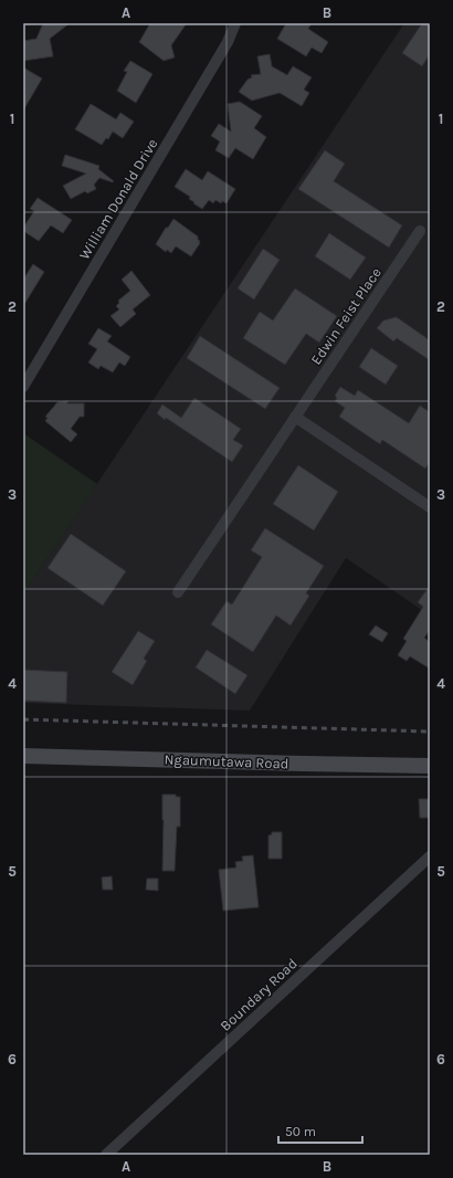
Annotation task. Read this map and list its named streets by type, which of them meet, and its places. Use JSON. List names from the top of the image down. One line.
{"streets":{"main road":["Ngaumutawa Road"],"street":["William Donald Drive","Edwin Feist Place","Boundary Road"]},"scale_bar":"50 m","grid":{"columns":["A","B"],"rows":["1","2","3","4","5","6"]}}
